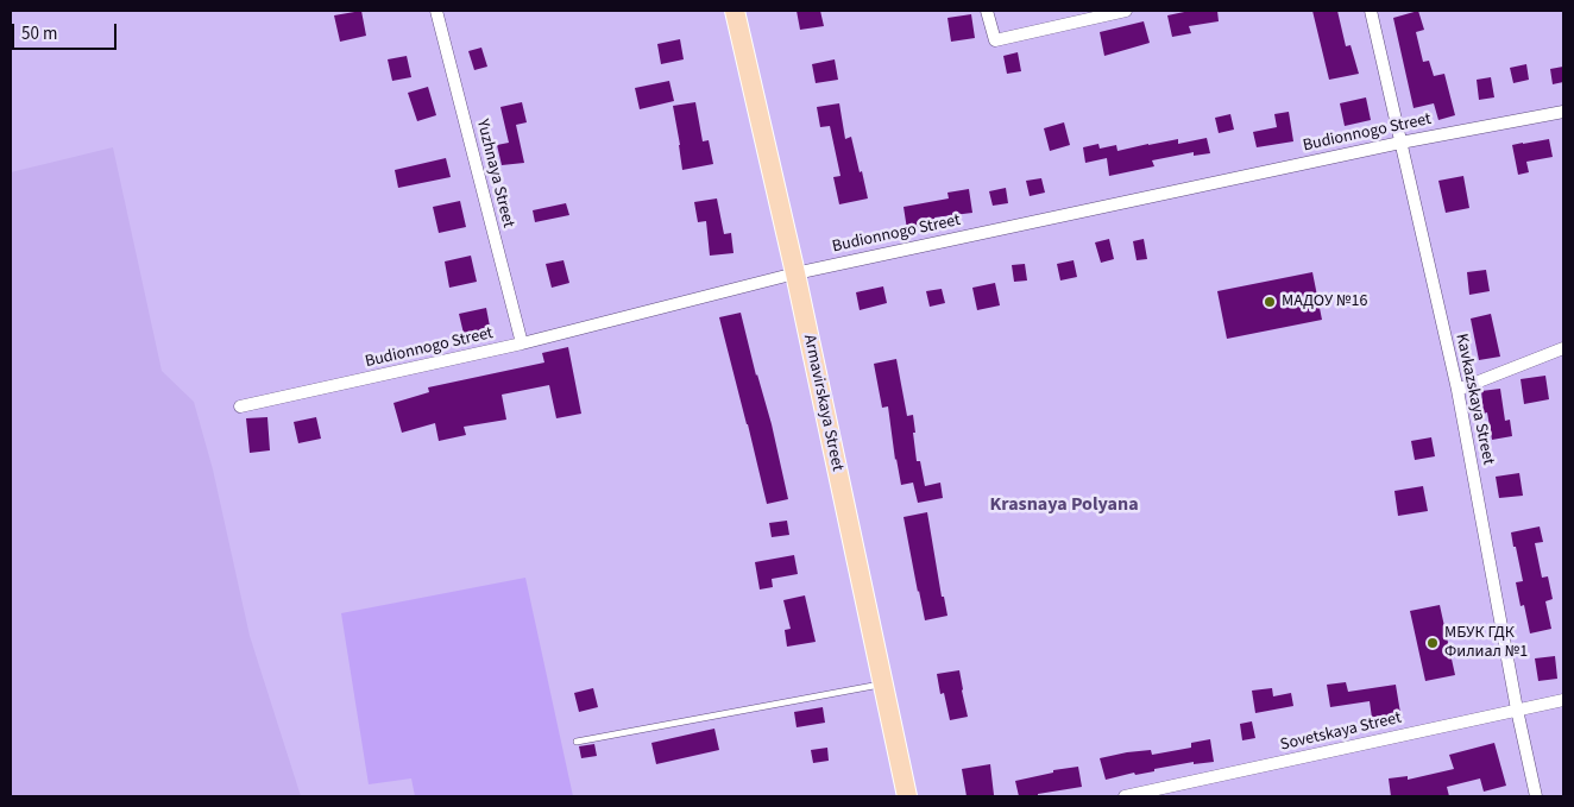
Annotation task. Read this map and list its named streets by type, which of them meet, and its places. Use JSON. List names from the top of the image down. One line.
{"streets":{"main road":["Armavirskaya Street"],"street":["Budionnogo Street","Yuzhnaya Street","Kavkazskaya Street","Sovetskaya Street"]},"crossings":[["Budionnogo Street","Yuzhnaya Street"],["Budionnogo Street","Kavkazskaya Street"],["Budionnogo Street","Armavirskaya Street"],["Kavkazskaya Street","Sovetskaya Street"]],"districts":["Krasnaya Polyana"],"places":["МАДОУ №16","МБУК ГДК Филиал №1"],"scale_bar":"50 m"}
